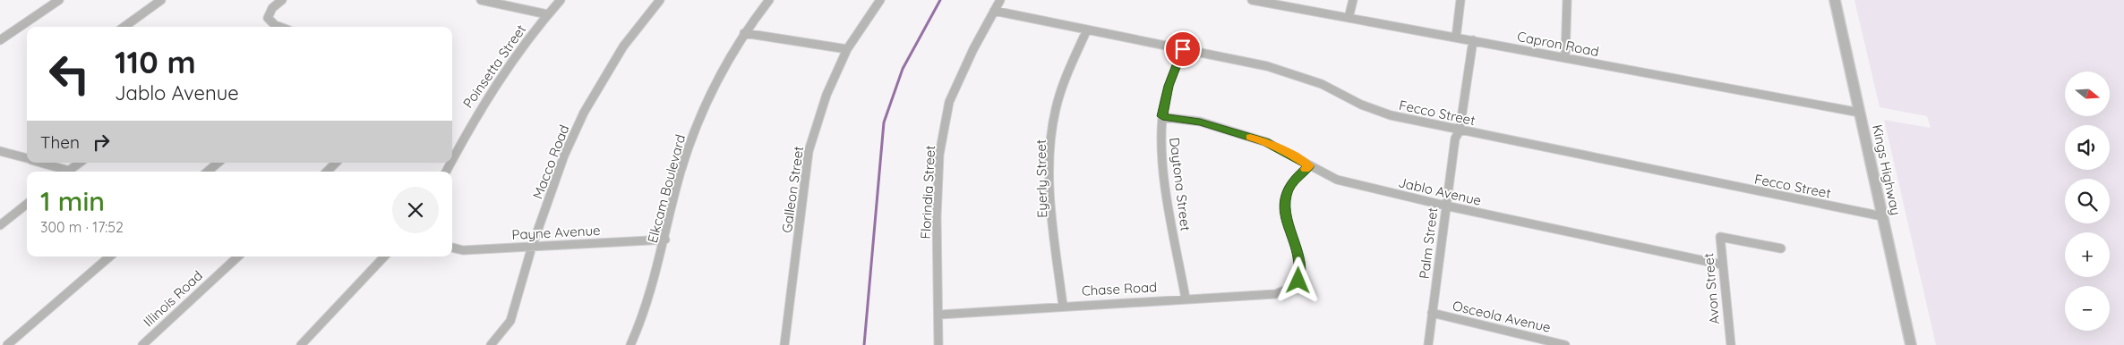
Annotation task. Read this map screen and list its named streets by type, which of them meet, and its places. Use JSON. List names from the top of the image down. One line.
{"streets":{"street":["Capron Road","Poinsetta Street","Fecco Street","Macco Road","Kings Highway","Eyerly Street","Daytona Street","Elkcam Boulevard","Galleon Street","Jablo Avenue","Florindia Street","Payne Avenue","Palm Street","Chase Road","Avon Street","Illinois Road","Osceola Avenue"]},"crossings":[["Capron Road","Kings Highway"],["Capron Road","Palm Street"],["Fecco Street","Kings Highway"],["Fecco Street","Eyerly Street"],["Fecco Street","Daytona Street"],["Fecco Street","Florindia Street"],["Fecco Street","Palm Street"],["Macco Road","Payne Avenue"],["Eyerly Street","Chase Road"],["Daytona Street","Jablo Avenue"],["Daytona Street","Chase Road"],["Elkcam Boulevard","Payne Avenue"],["Jablo Avenue","Palm Street"],["Jablo Avenue","Chase Road"],["Jablo Avenue","Avon Street"],["Florindia Street","Chase Road"],["Palm Street","Osceola Avenue"]],"north":"right","page":{"turn":["110 m","Jablo Avenue"],"map_buttons":["+","−"],"then":"Then","heading":["1 min","300 m · 17:52"]}}
